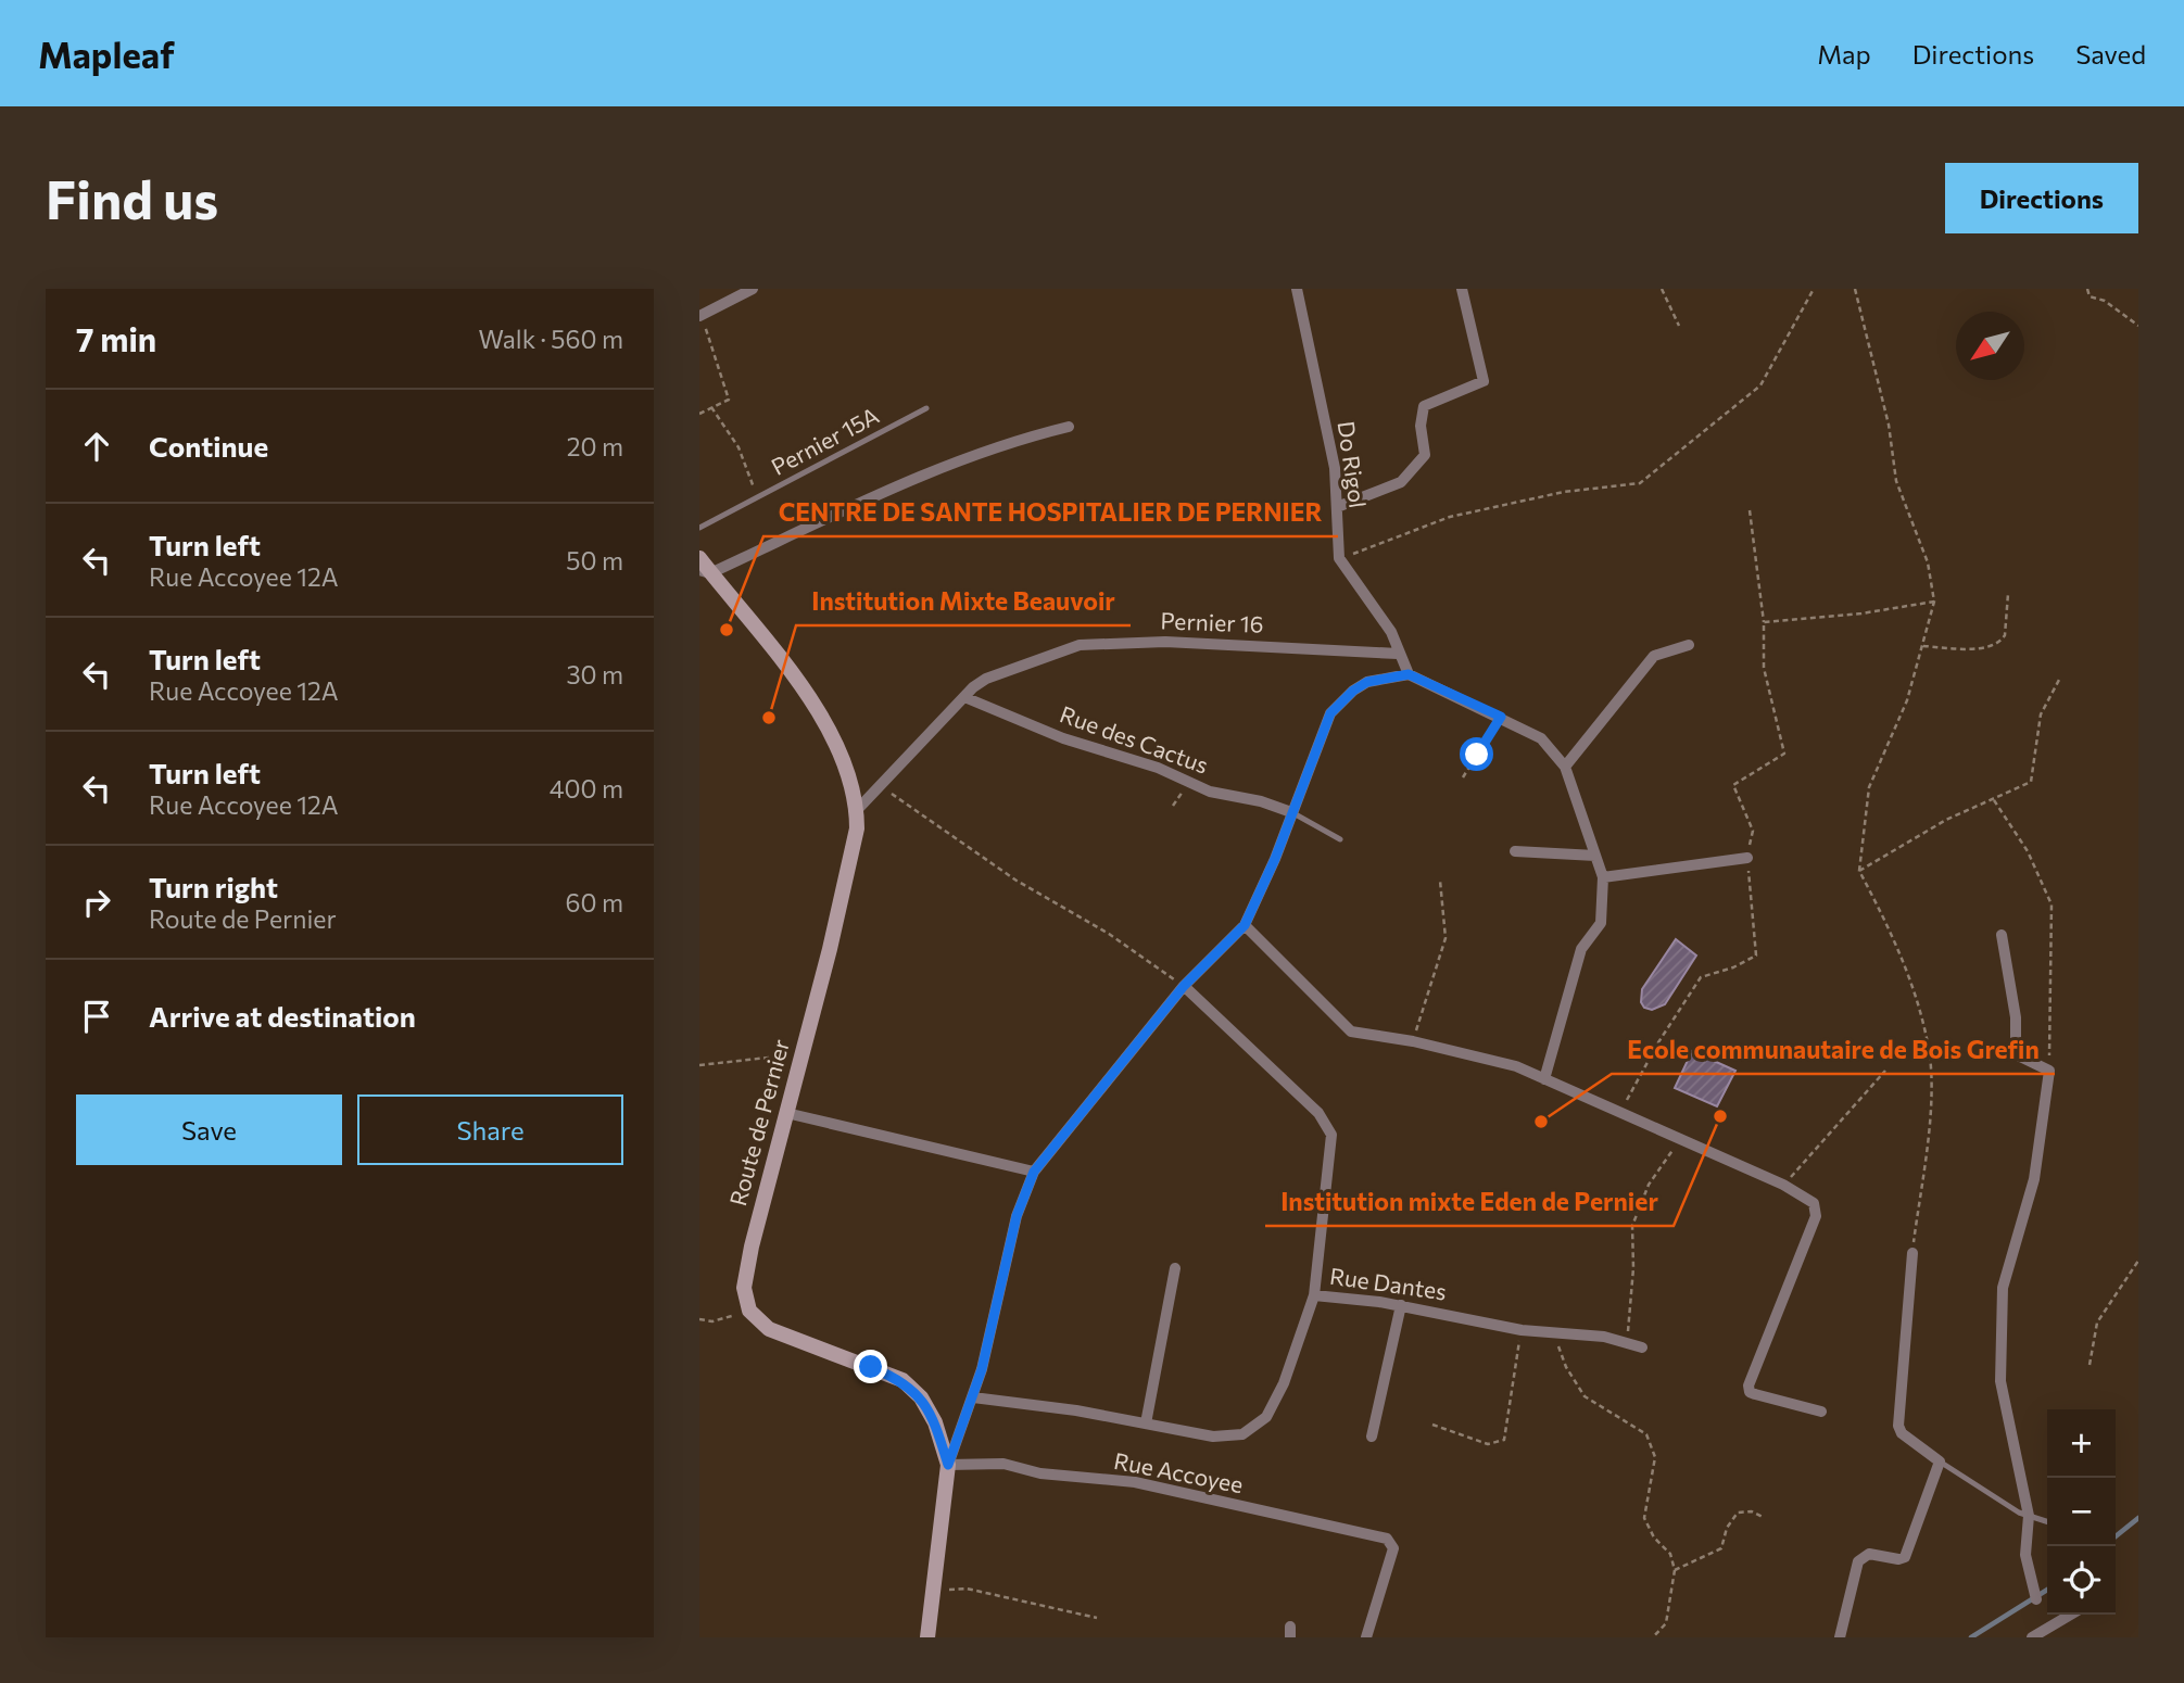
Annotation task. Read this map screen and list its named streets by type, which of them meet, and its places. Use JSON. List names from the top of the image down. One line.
{"streets":{"street":["Do Rigol","Pernier 16","Rue des Cactus","Route de Pernier","Rue Dantes","Rue Accoyee"],"lane":["Pernier 15A"]},"crossings":[["Pernier 16","Rue des Cactus"],["Pernier 16","Route de Pernier"]],"places":["CENTRE DE SANTE HOSPITALIER DE PERNIER","Institution Mixte Beauvoir","Institution mixte Eden de Pernier","Ecole communautaire de Bois Grefin"],"north":"bottom left","page":{"header":"Mapleaf","nav":["Map","Directions","Saved"],"buttons":["Directions",["Save","Share"]],"title":"Find us","heading":["7 min","Walk · 560 m"],"list":[["Continue","20 m"],["Turn left","Rue Accoyee 12A","50 m"],["Turn left","Rue Accoyee 12A","30 m"],["Turn left","Rue Accoyee 12A","400 m"],["Turn right","Route de Pernier","60 m"],"Arrive at destination"],"map_buttons":["+","−"]}}
